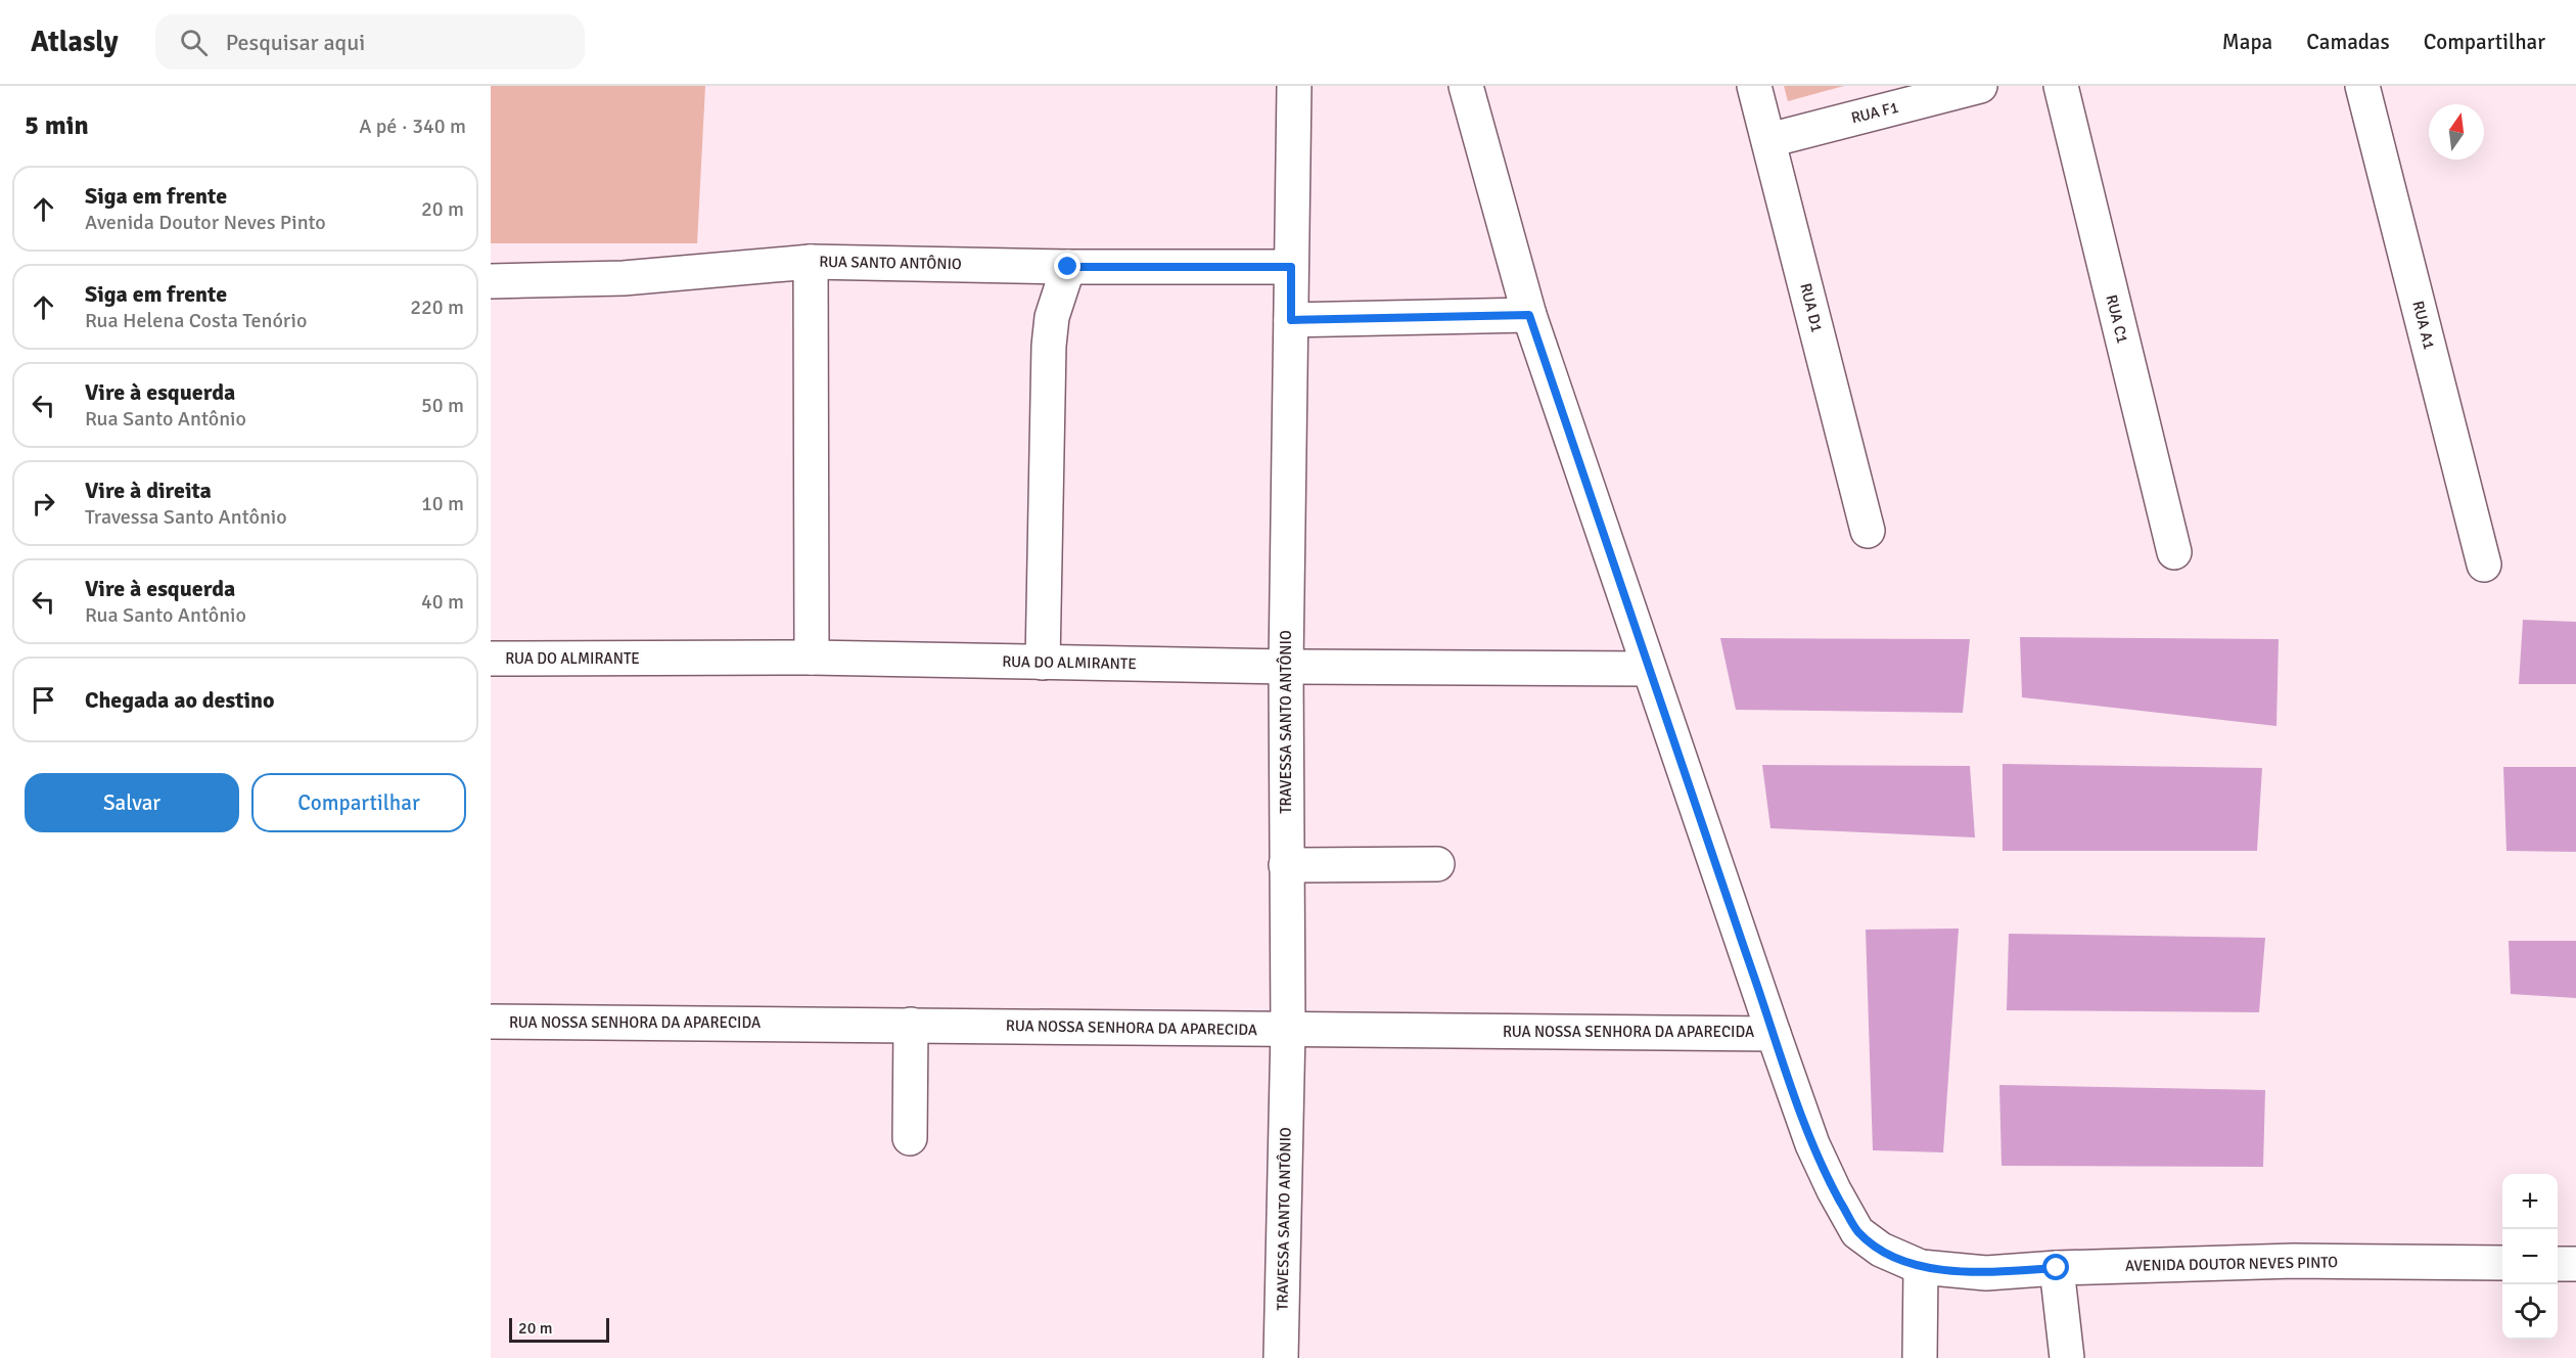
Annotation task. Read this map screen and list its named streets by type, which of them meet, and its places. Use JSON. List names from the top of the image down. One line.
{"streets":{"street":["RUA F1","RUA SANTO ANTÔNIO","RUA D1","RUA C1","RUA A1","RUA DO ALMIRANTE","TRAVESSA SANTO ANTÔNIO","RUA NOSSA SENHORA DA APARECIDA","AVENIDA DOUTOR NEVES PINTO"]},"crossings":[["RUA F1","RUA D1"],["RUA SANTO ANTÔNIO","TRAVESSA SANTO ANTÔNIO"],["RUA DO ALMIRANTE","TRAVESSA SANTO ANTÔNIO"],["RUA DO ALMIRANTE","AVENIDA DOUTOR NEVES PINTO"],["TRAVESSA SANTO ANTÔNIO","RUA NOSSA SENHORA DA APARECIDA"],["RUA NOSSA SENHORA DA APARECIDA","AVENIDA DOUTOR NEVES PINTO"]],"scale_bar":"20 m","north":"top","page":{"header":"Atlasly","search":"Pesquisar aqui","nav":["Mapa","Camadas","Compartilhar"],"heading":["5 min","A pé · 340 m"],"list":[["Siga em frente","Avenida Doutor Neves Pinto","20 m"],["Siga em frente","Rua Helena Costa Tenório","220 m"],["Vire à esquerda","Rua Santo Antônio","50 m"],["Vire à direita","Travessa Santo Antônio","10 m"],["Vire à esquerda","Rua Santo Antônio","40 m"],"Chegada ao destino"],"buttons":["Salvar","Compartilhar"],"map_buttons":["+","−"],"scale":"20 m"}}
